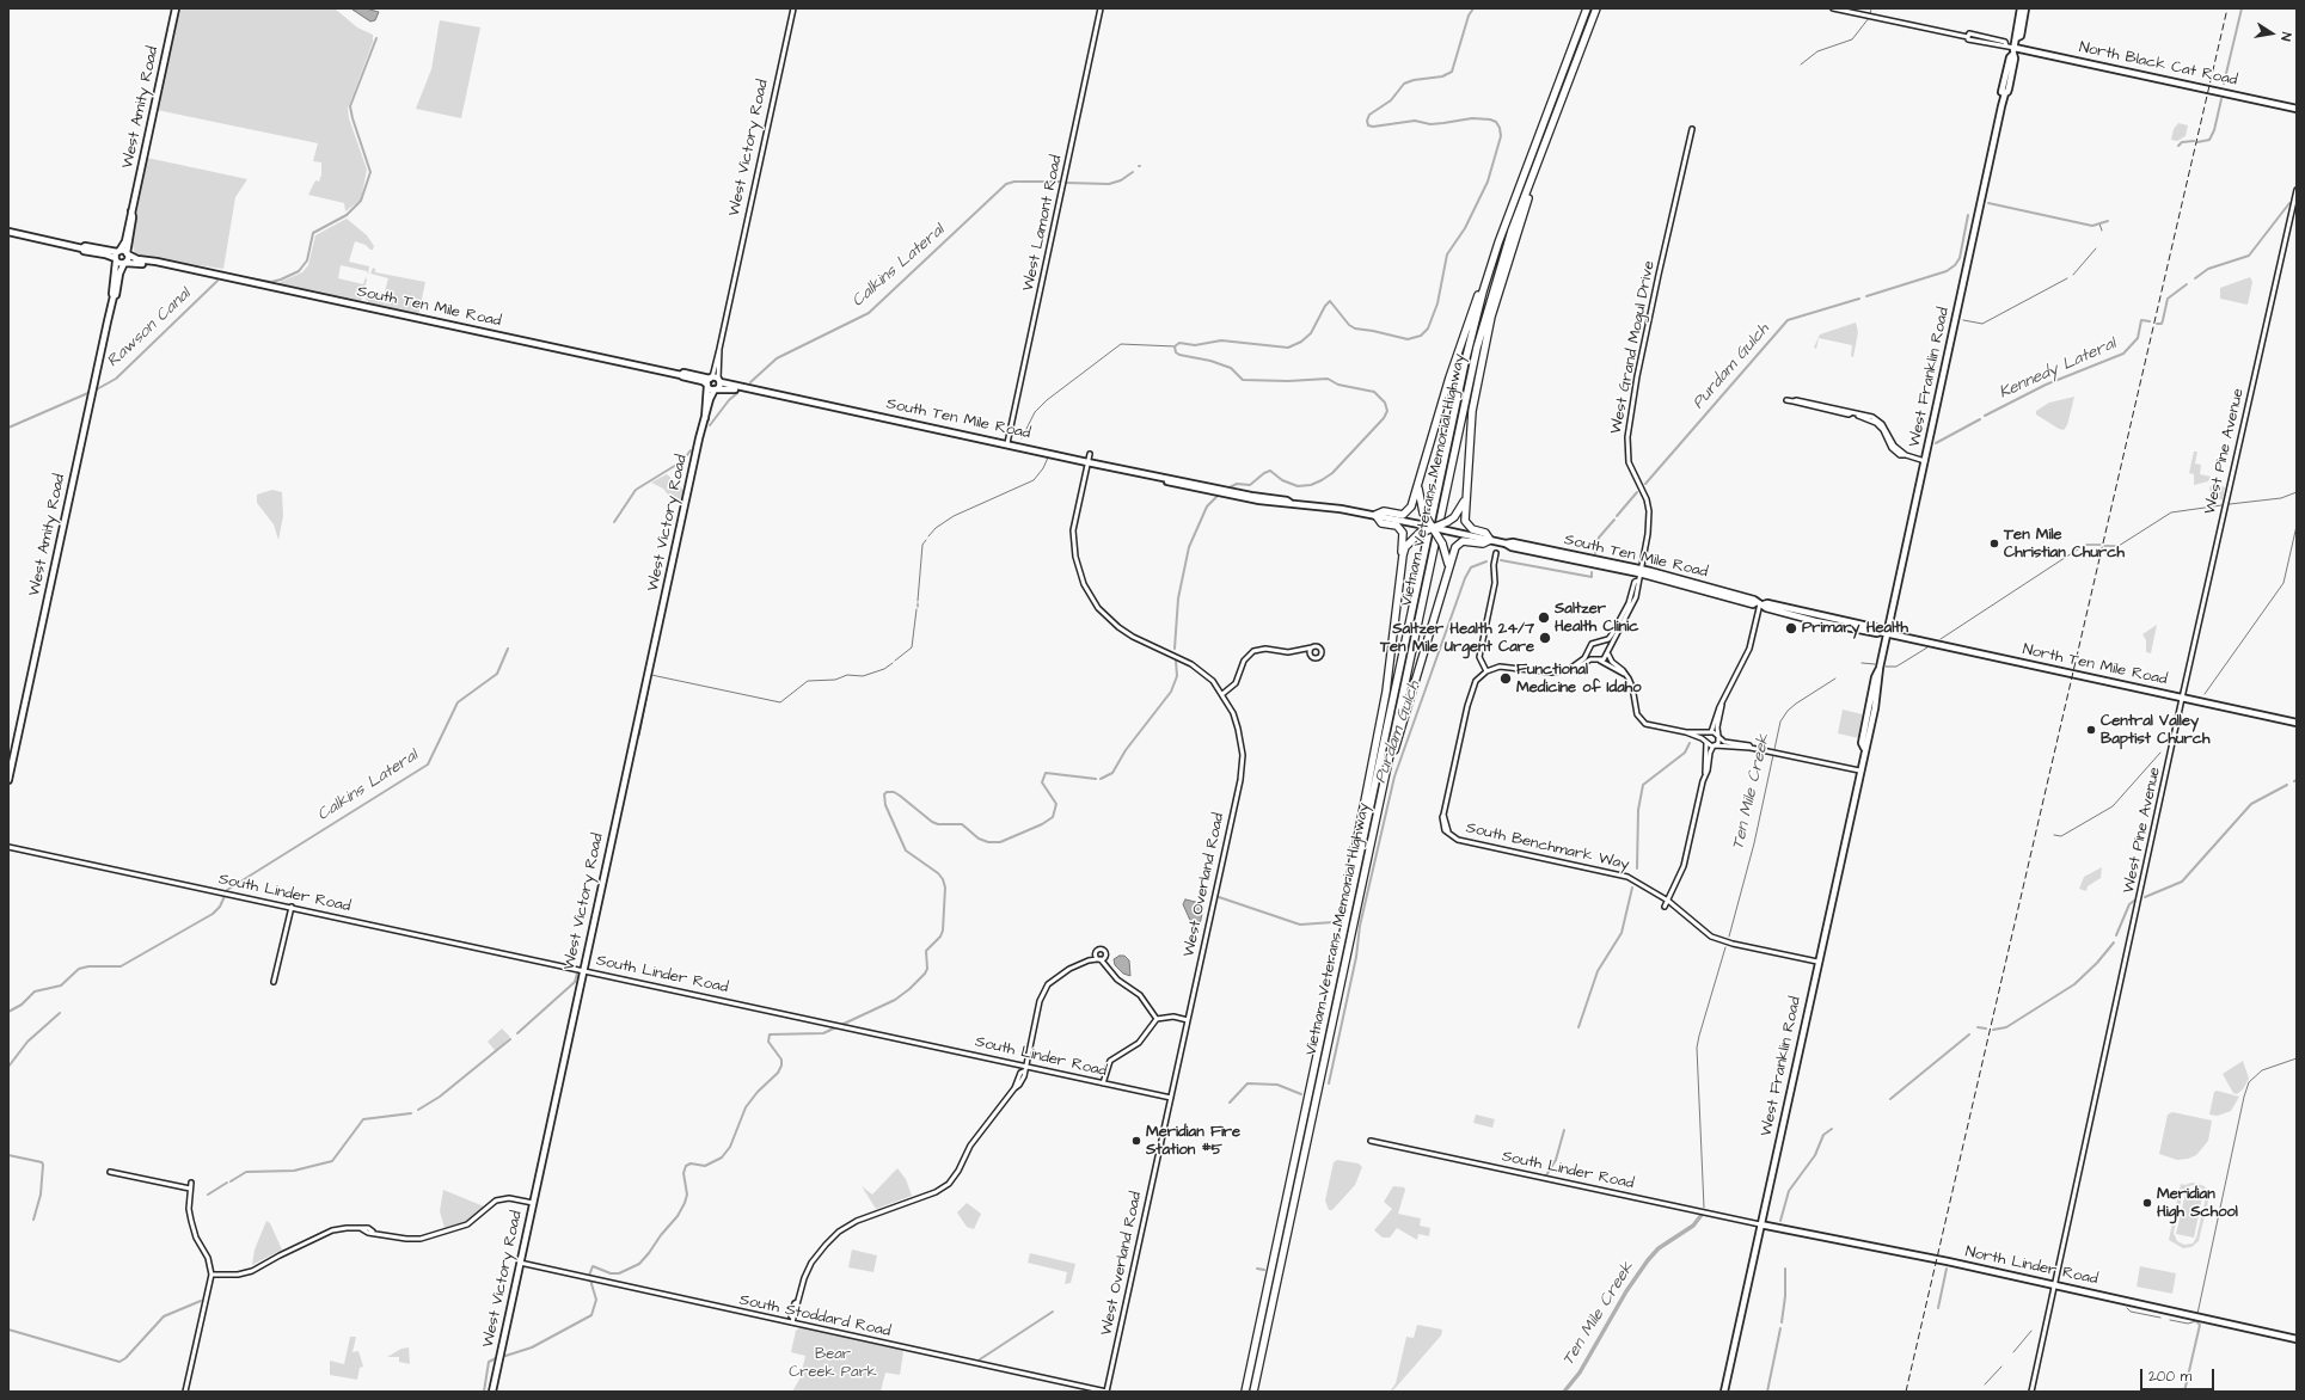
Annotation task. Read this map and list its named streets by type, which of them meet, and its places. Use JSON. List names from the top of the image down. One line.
{"streets":{"highway":["Vietnam Veterans Memorial Highway"],"main road":["North Black Cat Road","West Amity Road","West Victory Road","South Ten Mile Road","West Franklin Road","North Ten Mile Road","North Linder Road"],"street":["West Lamont Road","West Grand Mogul Drive","West Pine Avenue","South Benchmark Way","West Overland Road","South Linder Road","South Stoddard Road"]},"crossings":[["North Black Cat Road","West Franklin Road"],["West Amity Road","South Ten Mile Road"],["West Victory Road","South Ten Mile Road"],["West Victory Road","South Linder Road"],["West Victory Road","South Stoddard Road"],["West Lamont Road","South Ten Mile Road"],["South Ten Mile Road","West Grand Mogul Drive"],["South Ten Mile Road","West Franklin Road"],["South Ten Mile Road","North Ten Mile Road"],["South Ten Mile Road","West Overland Road"],["West Franklin Road","North Ten Mile Road"],["West Franklin Road","South Benchmark Way"],["West Franklin Road","South Linder Road"],["West Franklin Road","North Linder Road"],["West Pine Avenue","North Ten Mile Road"],["West Pine Avenue","North Linder Road"],["West Overland Road","South Linder Road"],["West Overland Road","South Stoddard Road"],["South Linder Road","North Linder Road"]],"water":["Calkins Lateral","Rawson Canal","Purdam Gulch","Kennedy Lateral","Ten Mile Creek"],"parks":["Bear Creek Park"],"places":["Ten Mile Christian Church","Saltzer Health Clinic","Primary Health","Saltzer Health 24/7 Ten Mile Urgent Care","Functional Medicine of Idaho","Central Valley Baptist Church","Meridian Fire Station #5","Meridian High School"],"scale_bar":"200 m","north":"right"}
